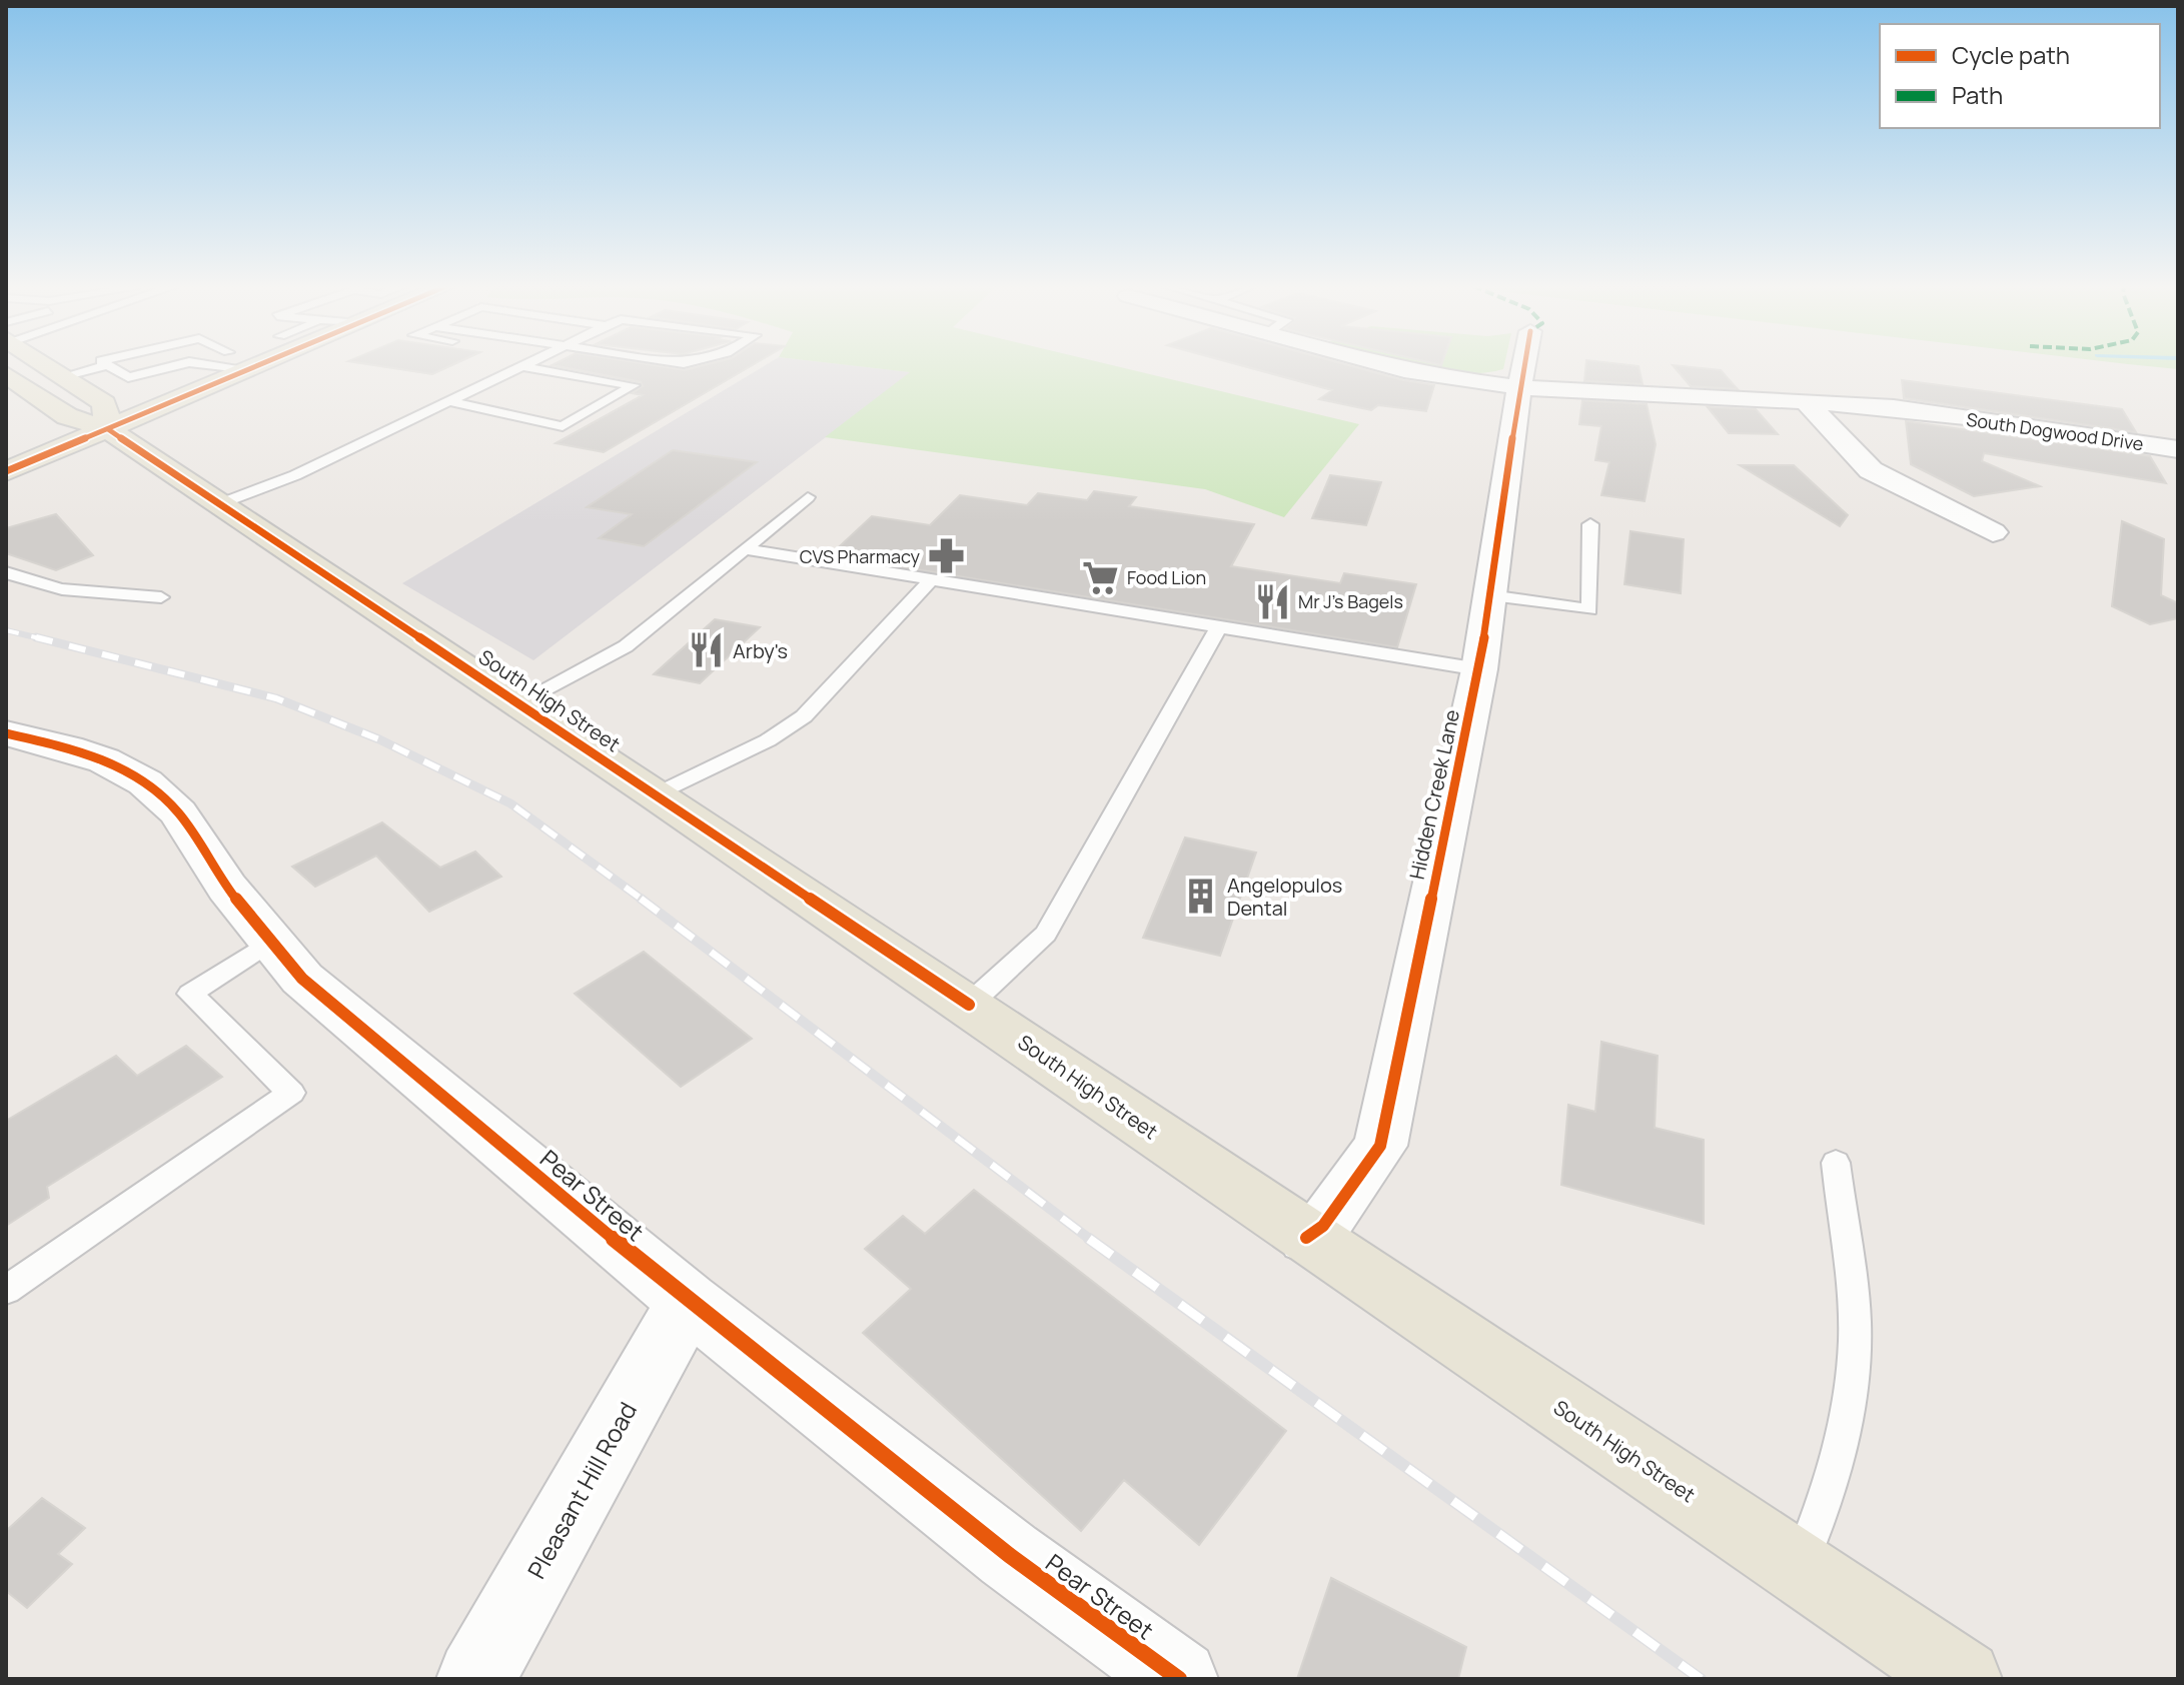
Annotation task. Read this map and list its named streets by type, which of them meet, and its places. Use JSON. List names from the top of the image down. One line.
{"streets":{"main road":["South High Street"],"street":["South Dogwood Drive","Hidden Creek Lane","Pear Street","Pleasant Hill Road"]},"crossings":[["South Dogwood Drive","Hidden Creek Lane"],["South High Street","Hidden Creek Lane"],["Pear Street","Pleasant Hill Road"]],"places":{"pharmacy":["CVS Pharmacy"],"supermarket":["Food Lion"],"restaurant":["Mr J's Bagels","Arby's"],"building":["Angelopulos Dental"]},"legend":["Cycle path","Path"]}
